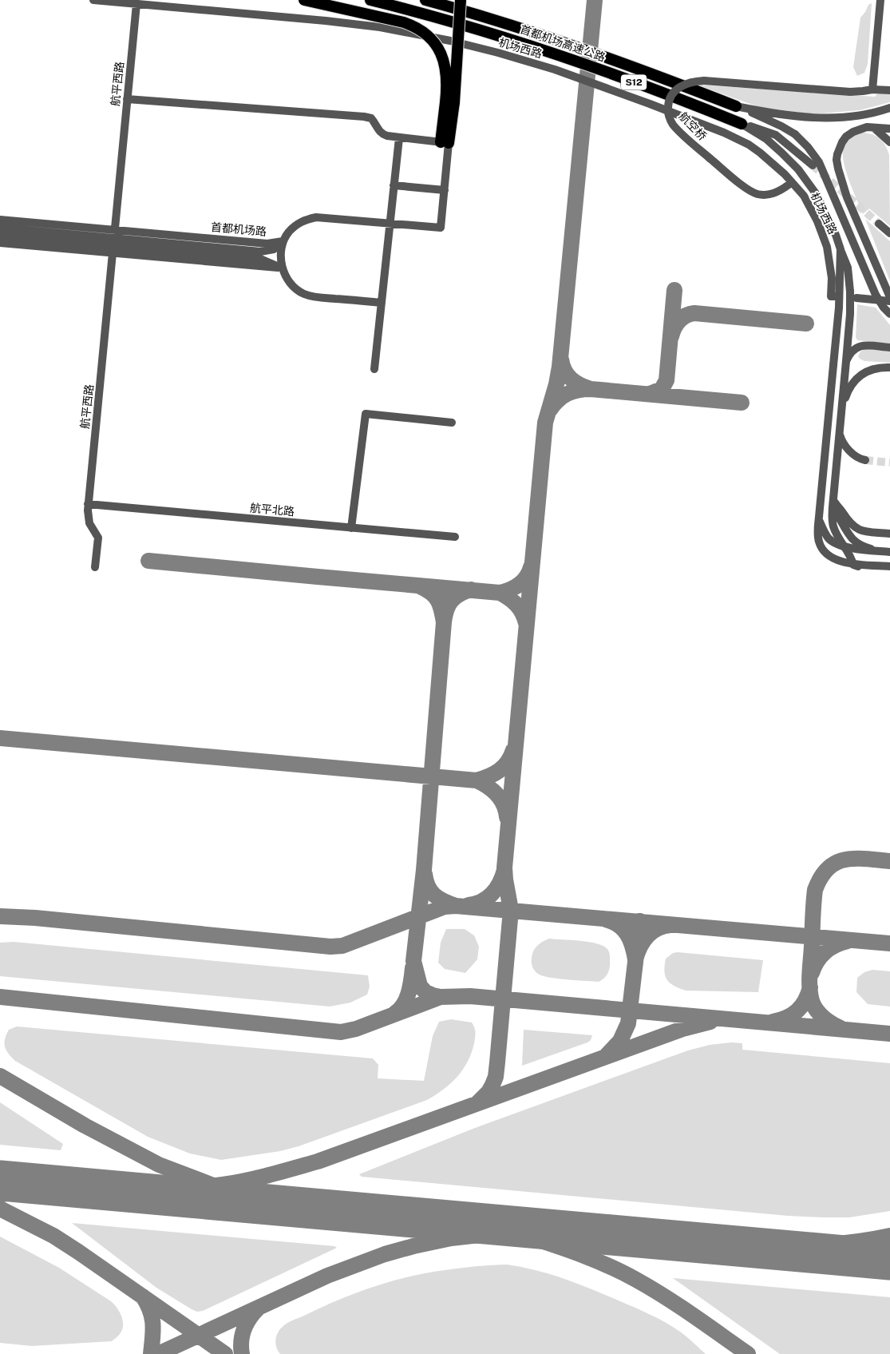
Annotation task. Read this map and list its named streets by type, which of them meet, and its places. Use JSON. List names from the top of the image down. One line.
{"streets":{"highway":["首都机场高速公路","S12"],"street":["机场西路","航平西路","航空桥","首都机场路","航平北路"]},"crossings":[["机场西路","航平西路"],["机场西路","航空桥"],["航平西路","首都机场路"],["航平西路","航平北路"]]}
